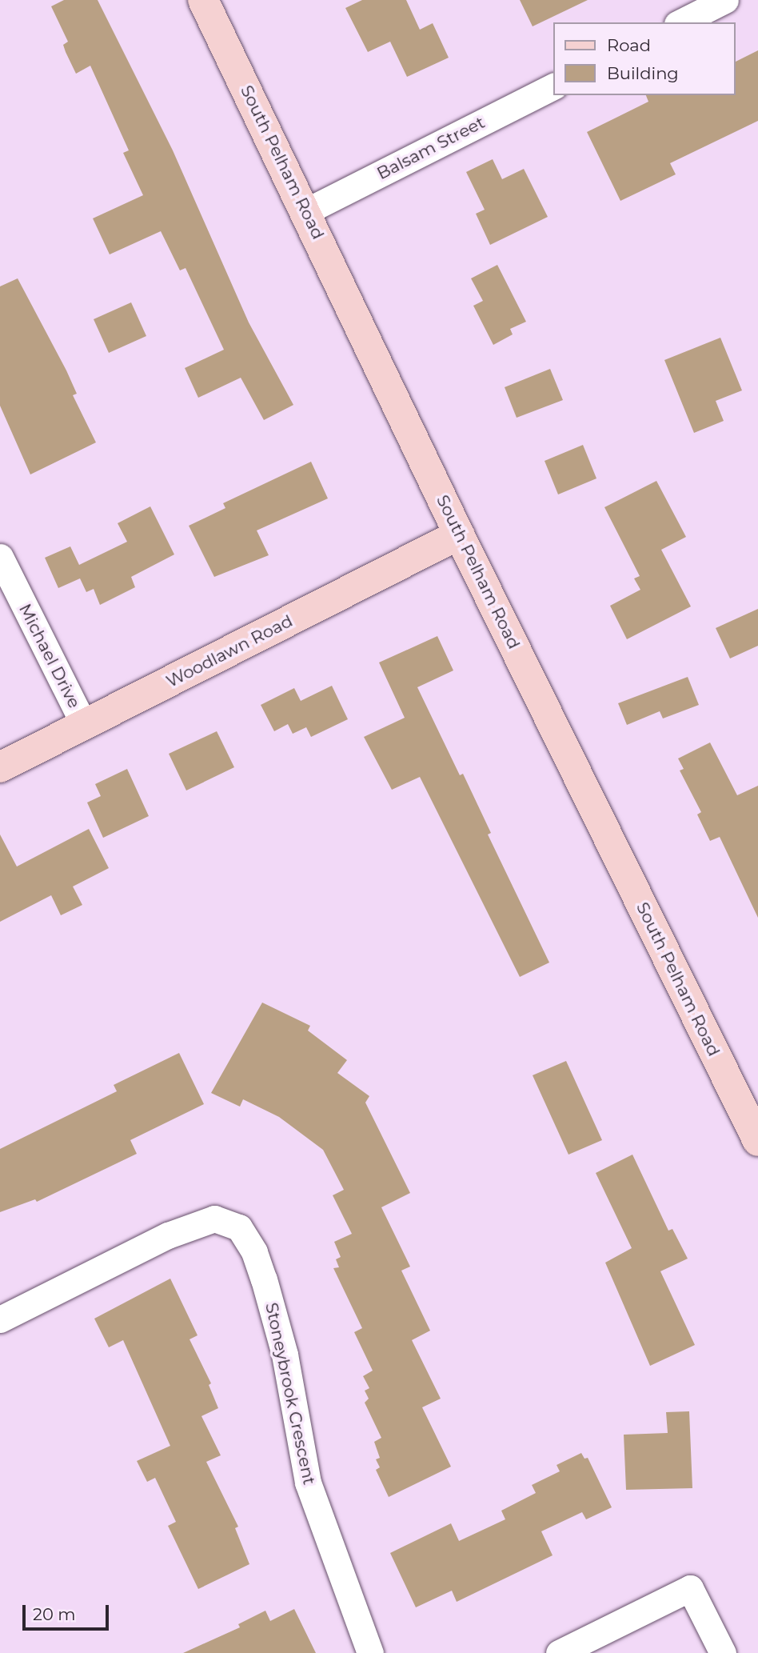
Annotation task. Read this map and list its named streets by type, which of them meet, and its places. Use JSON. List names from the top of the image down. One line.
{"streets":{"main road":["South Pelham Road","Woodlawn Road"],"street":["Balsam Street","Michael Drive","Stoneybrook Crescent"]},"crossings":[["Balsam Street","South Pelham Road"],["South Pelham Road","Woodlawn Road"],["Woodlawn Road","Michael Drive"]],"legend":["Road","Building"],"scale_bar":"20 m"}
